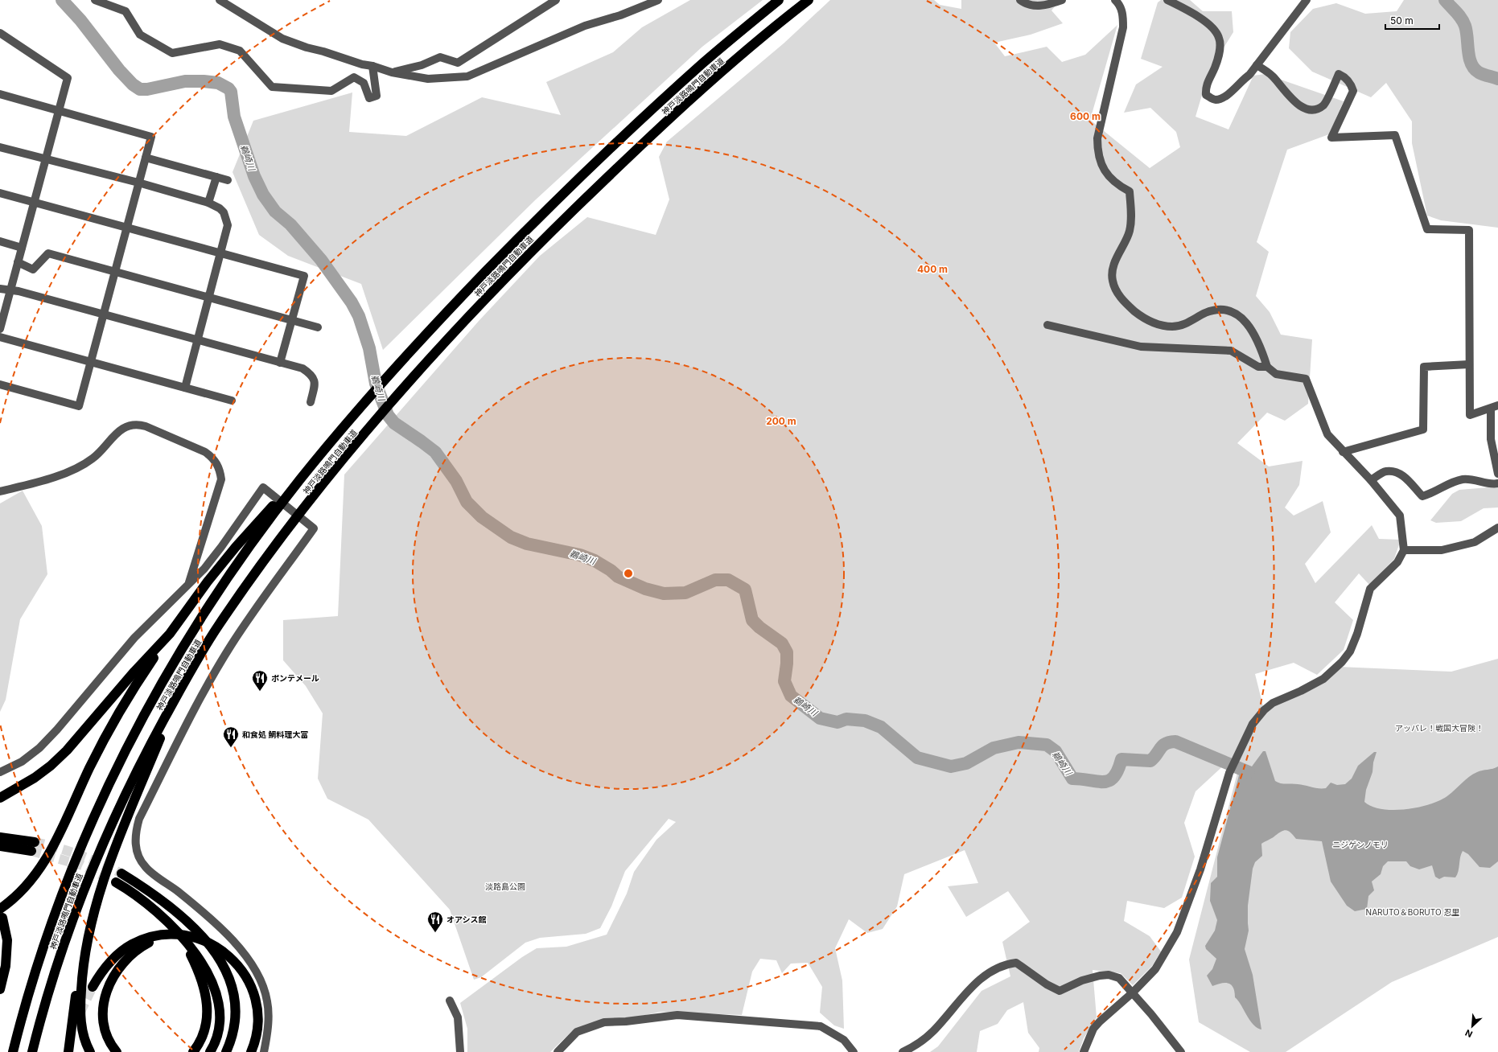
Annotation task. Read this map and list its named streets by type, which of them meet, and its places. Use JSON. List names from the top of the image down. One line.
{"streets":{"highway":["神戸淡路鳴門自動車道"]},"water":["鵜崎川"],"parks":["アッパレ！戦国大冒険！","ニジゲンノモリ","淡路島公園","NARUTO＆BORUTO 忍里"],"places":{"restaurant":["ポンテメール","和食処 鯛料理大富","オアシス館"]},"scale_bar":"50 m","north":"bottom left","rings":["600 m","400 m","200 m"]}
